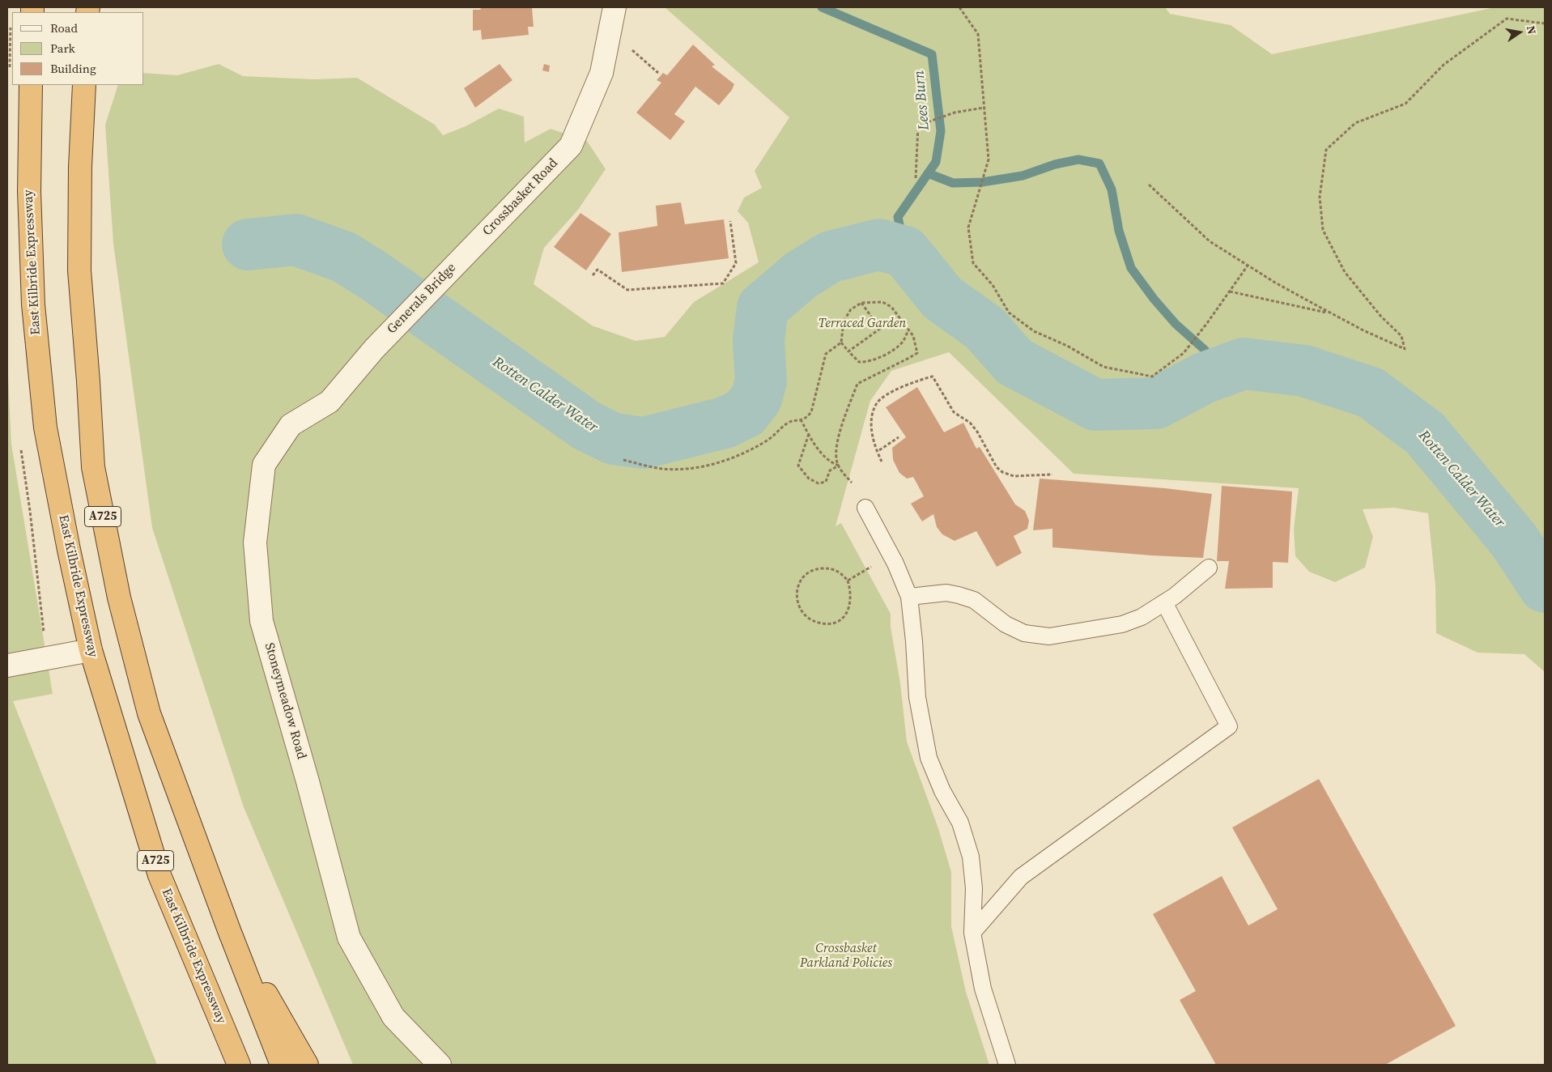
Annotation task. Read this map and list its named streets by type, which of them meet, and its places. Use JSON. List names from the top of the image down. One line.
{"streets":{"highway":["East Kilbride Expressway","A725"],"street":["Crossbasket Road","Generals Bridge","Stoneymeadow Road"]},"crossings":[["Crossbasket Road","Generals Bridge"],["Generals Bridge","Stoneymeadow Road"]],"water":["Lees Burn","Rotten Calder Water"],"parks":["Terraced Garden","Crossbasket Parkland Policies"],"legend":["Road","Park","Building"],"north":"right"}
